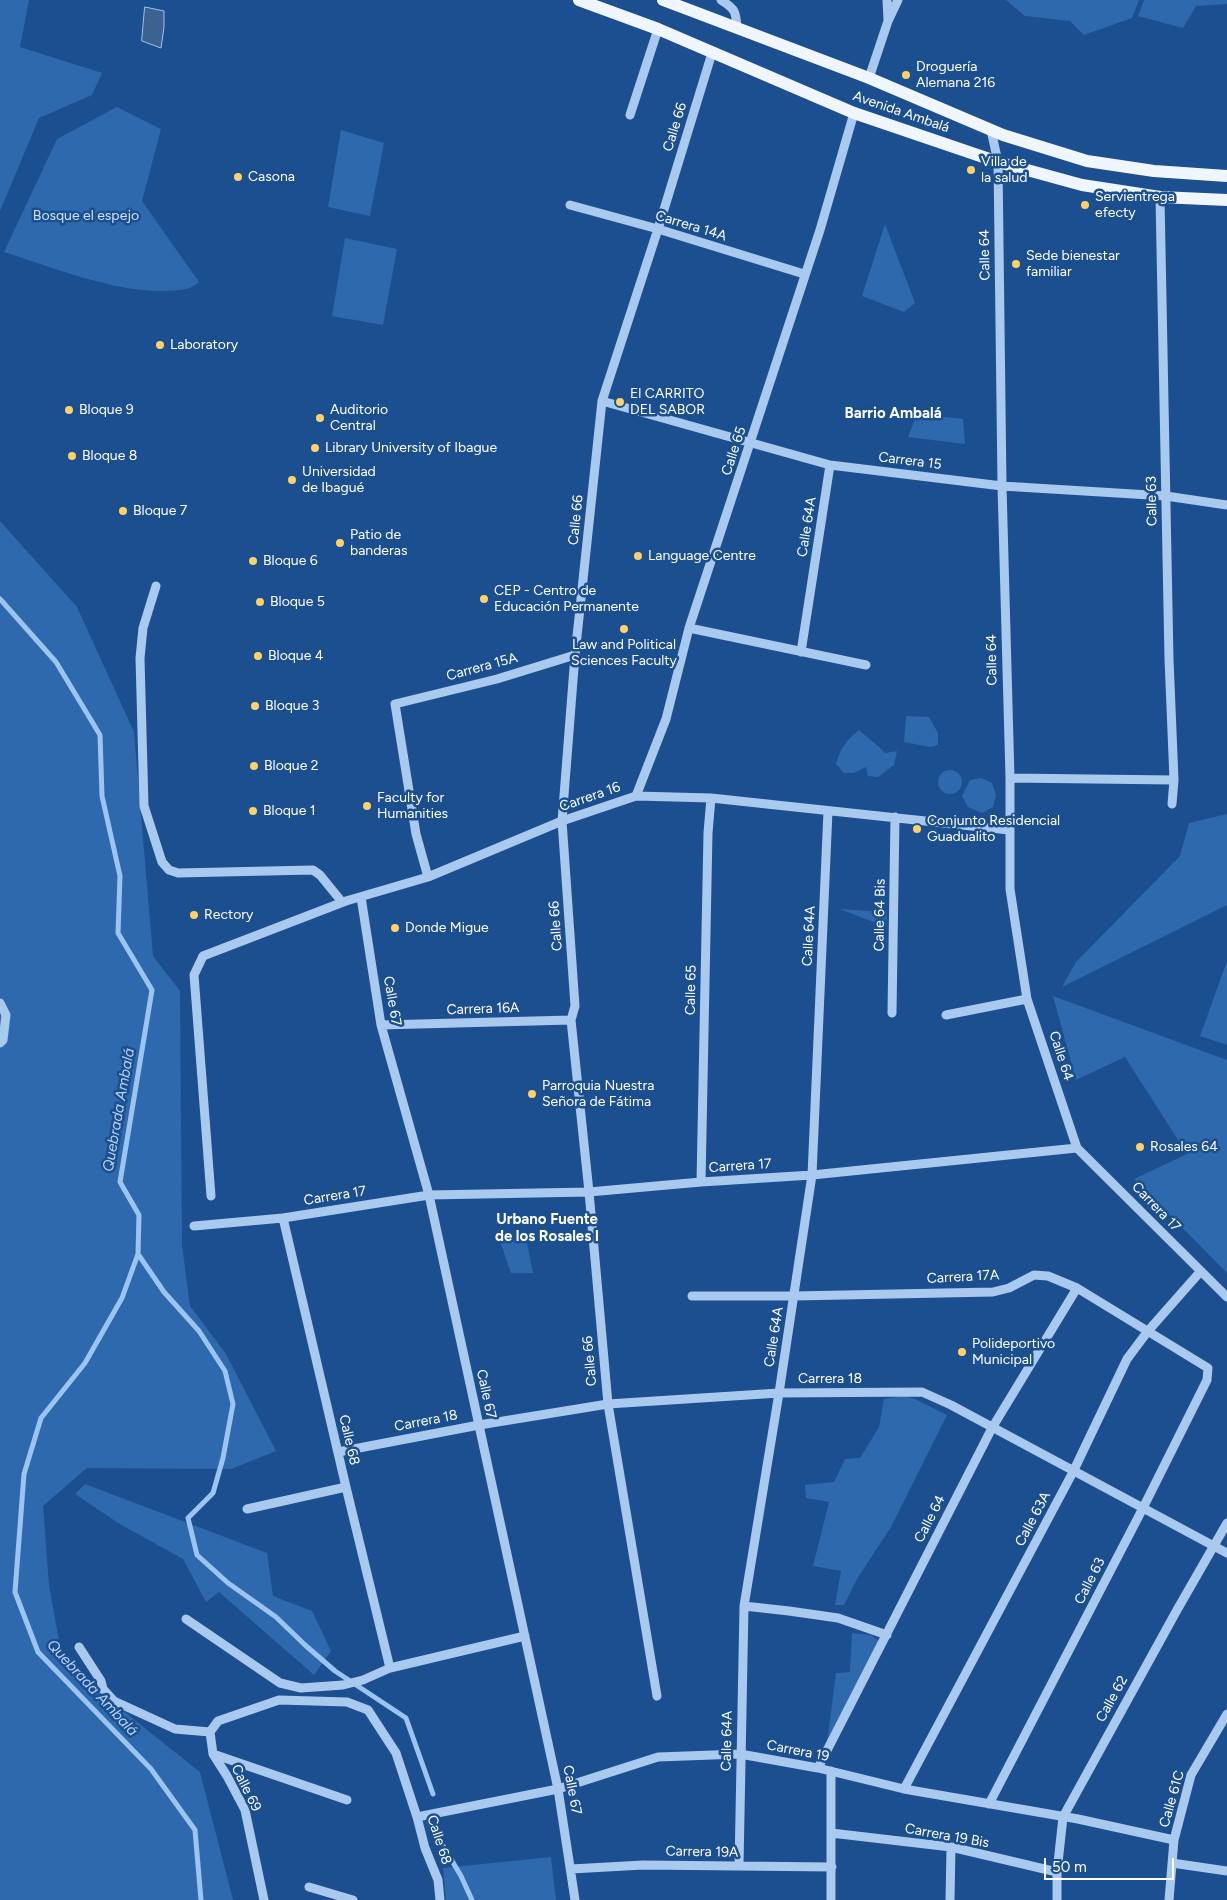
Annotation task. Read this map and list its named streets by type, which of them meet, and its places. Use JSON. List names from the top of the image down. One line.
{"streets":{"main road":["Avenida Ambalá"],"street":["Calle 66","Carrera 14A","Calle 64","Calle 65","Carrera 15","Calle 63","Calle 64A","Carrera 15A","Carrera 16","Calle 64 Bis","Calle 67","Carrera 16A","Carrera 17","Carrera 17A","Carrera 18","Calle 68","Calle 63A","Calle 62","Carrera 19","Calle 69","Calle 61C","Carrera 19 Bis","Carrera 19A"]},"crossings":[["Avenida Ambalá","Calle 66"],["Avenida Ambalá","Calle 64"],["Avenida Ambalá","Calle 65"],["Avenida Ambalá","Calle 63"],["Calle 66","Carrera 14A"],["Calle 66","Carrera 15"],["Calle 66","Carrera 15A"],["Calle 66","Carrera 16"],["Calle 66","Carrera 16A"],["Calle 66","Carrera 17"],["Calle 66","Carrera 18"],["Carrera 14A","Calle 65"],["Calle 64","Carrera 15"],["Calle 64","Carrera 16"],["Calle 64","Carrera 17"],["Calle 64","Carrera 17A"],["Calle 64","Carrera 18"],["Calle 64","Carrera 19"],["Calle 65","Carrera 15"],["Calle 65","Carrera 16"],["Calle 65","Carrera 17"],["Carrera 15","Calle 63"],["Carrera 15","Calle 64A"],["Calle 63","Carrera 17A"],["Calle 63","Carrera 18"],["Calle 63","Carrera 19"],["Calle 64A","Carrera 16"],["Calle 64A","Carrera 17"],["Calle 64A","Carrera 17A"],["Calle 64A","Carrera 18"],["Calle 64A","Carrera 19"],["Calle 64A","Carrera 19A"],["Carrera 15A","Carrera 16"],["Carrera 16","Calle 64 Bis"],["Carrera 16","Calle 67"],["Calle 67","Carrera 16A"],["Calle 67","Carrera 17"],["Calle 67","Carrera 18"],["Calle 67","Carrera 19"],["Calle 67","Carrera 19A"],["Carrera 17","Calle 68"],["Carrera 17","Calle 63A"],["Carrera 17A","Calle 63A"],["Carrera 18","Calle 68"],["Carrera 18","Calle 63A"],["Carrera 18","Calle 62"],["Calle 68","Carrera 19"],["Calle 68","Calle 69"],["Calle 63A","Carrera 19"],["Calle 62","Carrera 19"],["Calle 62","Carrera 19 Bis"],["Carrera 19","Calle 61C"]],"districts":["Barrio Ambalá","Urbano Fuente de los Rosales I"],"water":["Quebrada Ambalá"],"parks":["Bosque el espejo"],"places":["Droguería Alemana 216","Villa de la salud","Casona","Servientrega efecty","Sede bienestar familiar","Laboratory","El CARRITO DEL SABOR","Bloque 9","Auditorio Central","Library University of Ibague","Bloque 8","Universidad de Ibagué","Bloque 7","Patio de banderas","Language Centre","Bloque 6","CEP - Centro de Educación Permanente","Bloque 5","Law and Political Sciences Faculty","Bloque 4","Bloque 3","Bloque 2","Faculty for Humanities","Bloque 1","Conjunto Residencial Guadualito","Rectory","Donde Migue","Parroquia Nuestra Señora de Fátima","Rosales 64","Polideportivo Municipal"],"scale_bar":"50 m"}
